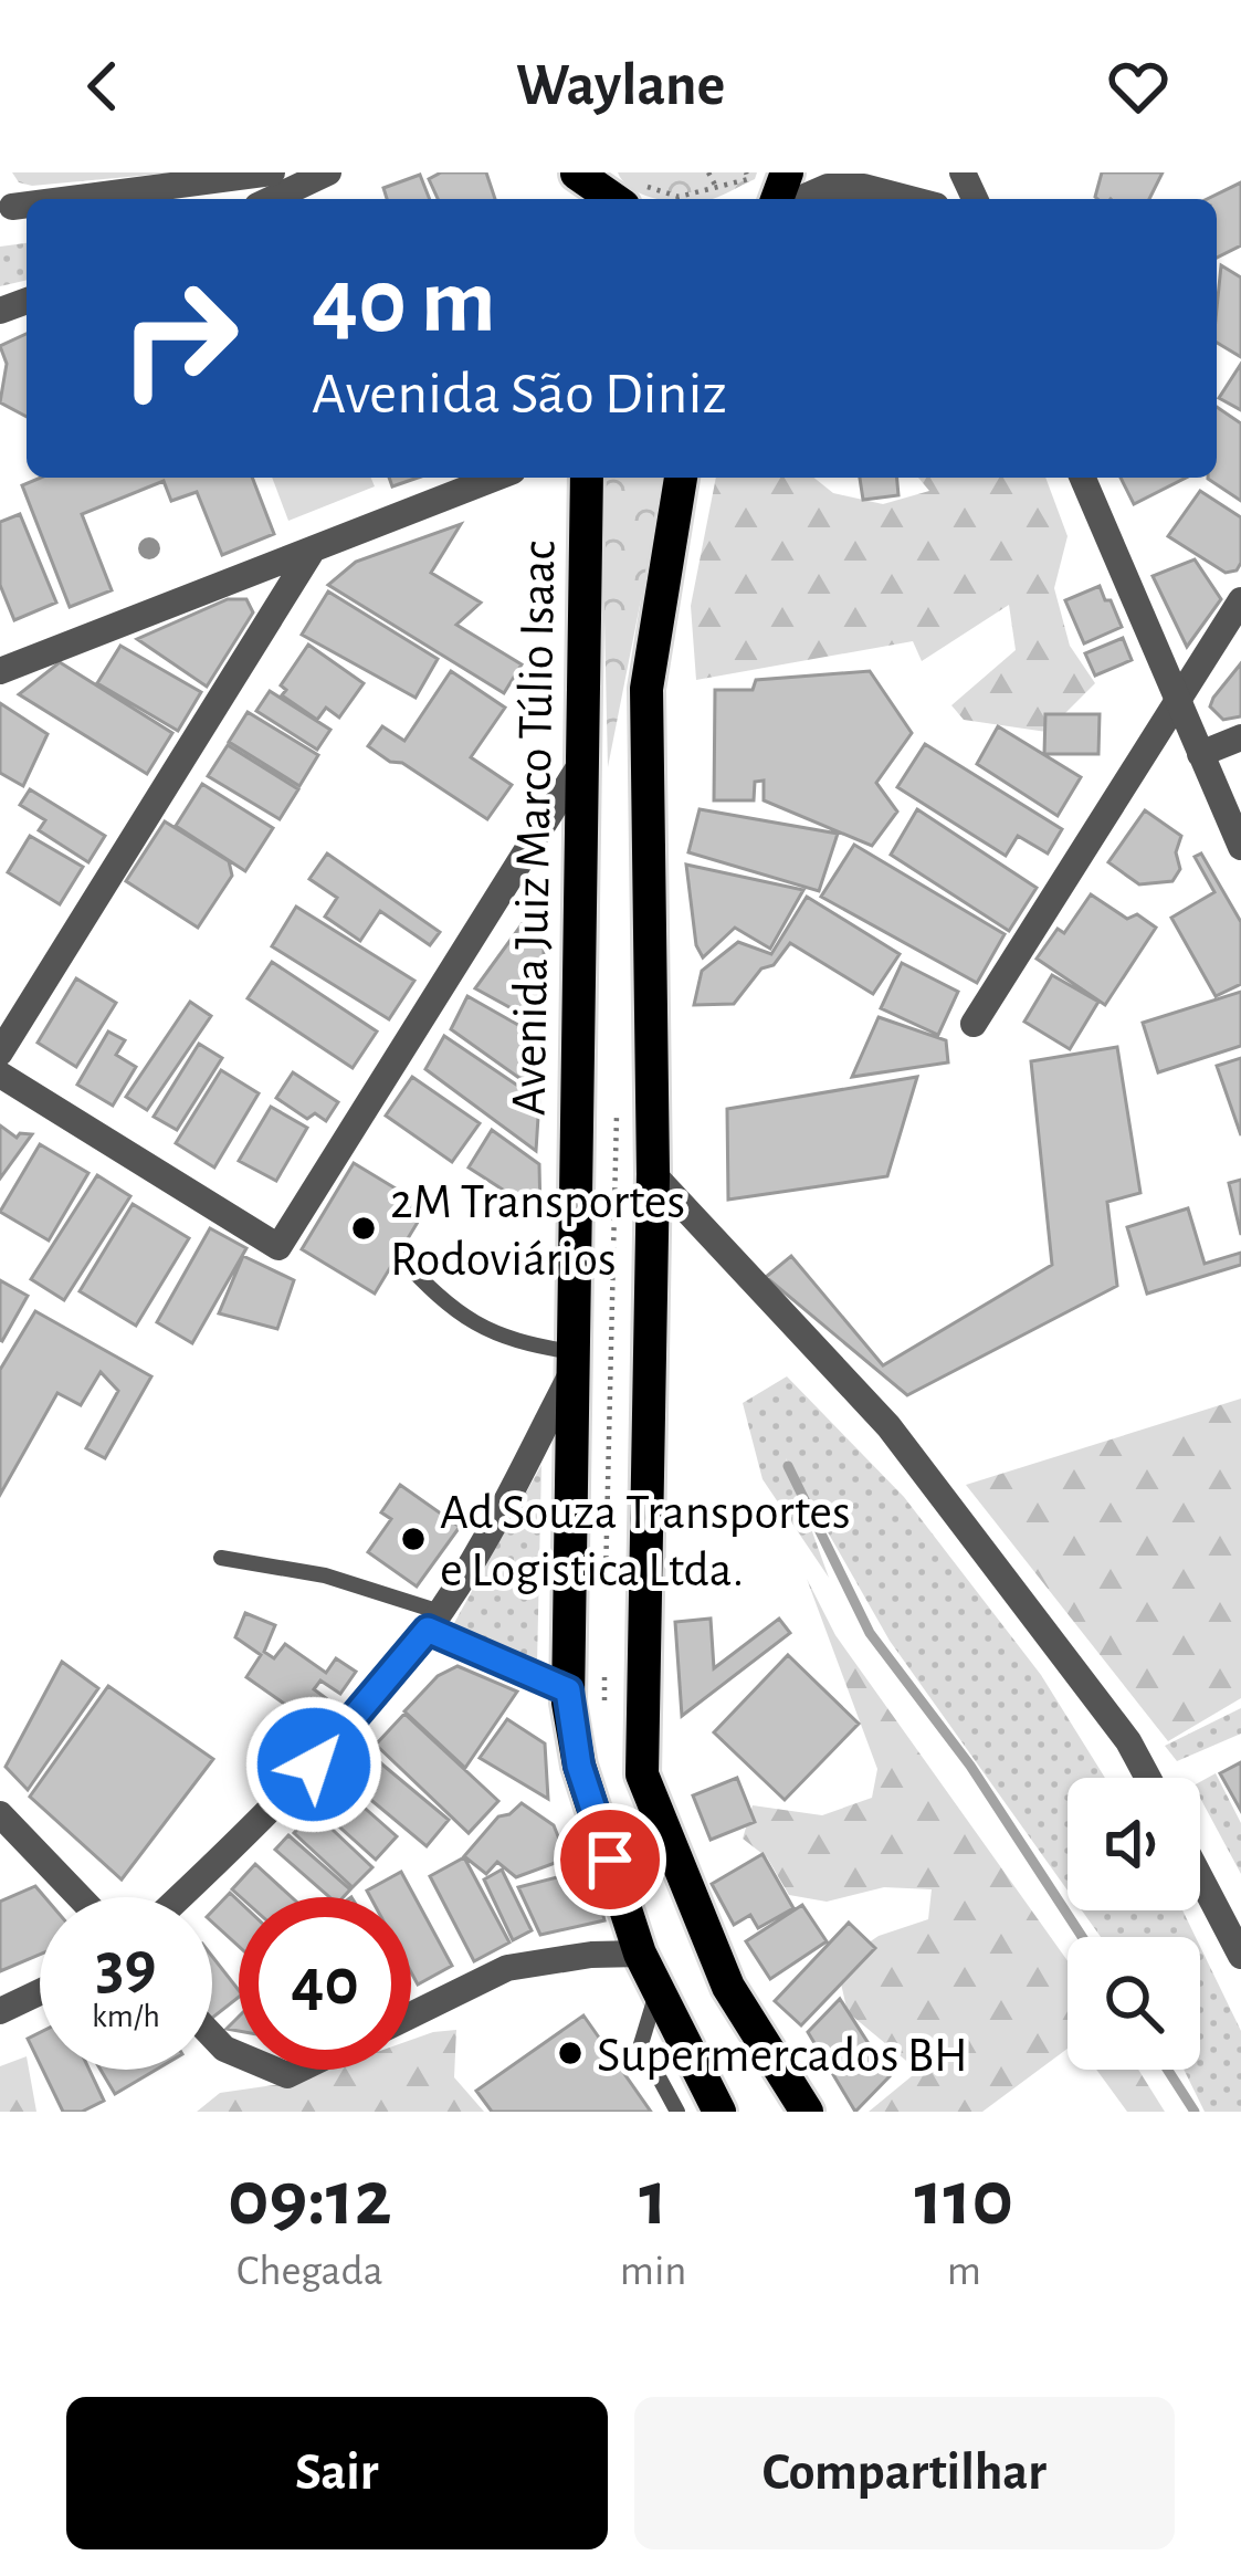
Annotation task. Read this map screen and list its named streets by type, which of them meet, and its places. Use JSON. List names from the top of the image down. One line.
{"streets":{"main road":["Avenida Juiz Marco Túlio Isaac"]},"places":["2M Transportes Rodoviários","Ad Souza Transportes e Logistica Ltda.","Supermercados BH"],"page":{"header":"Waylane","turn":["40 m","Avenida São Diniz"],"speed":"39 km/h","limit":"40","eta":["09:12","Chegada","1","min","110","m"],"buttons":["Sair","Compartilhar"]}}
